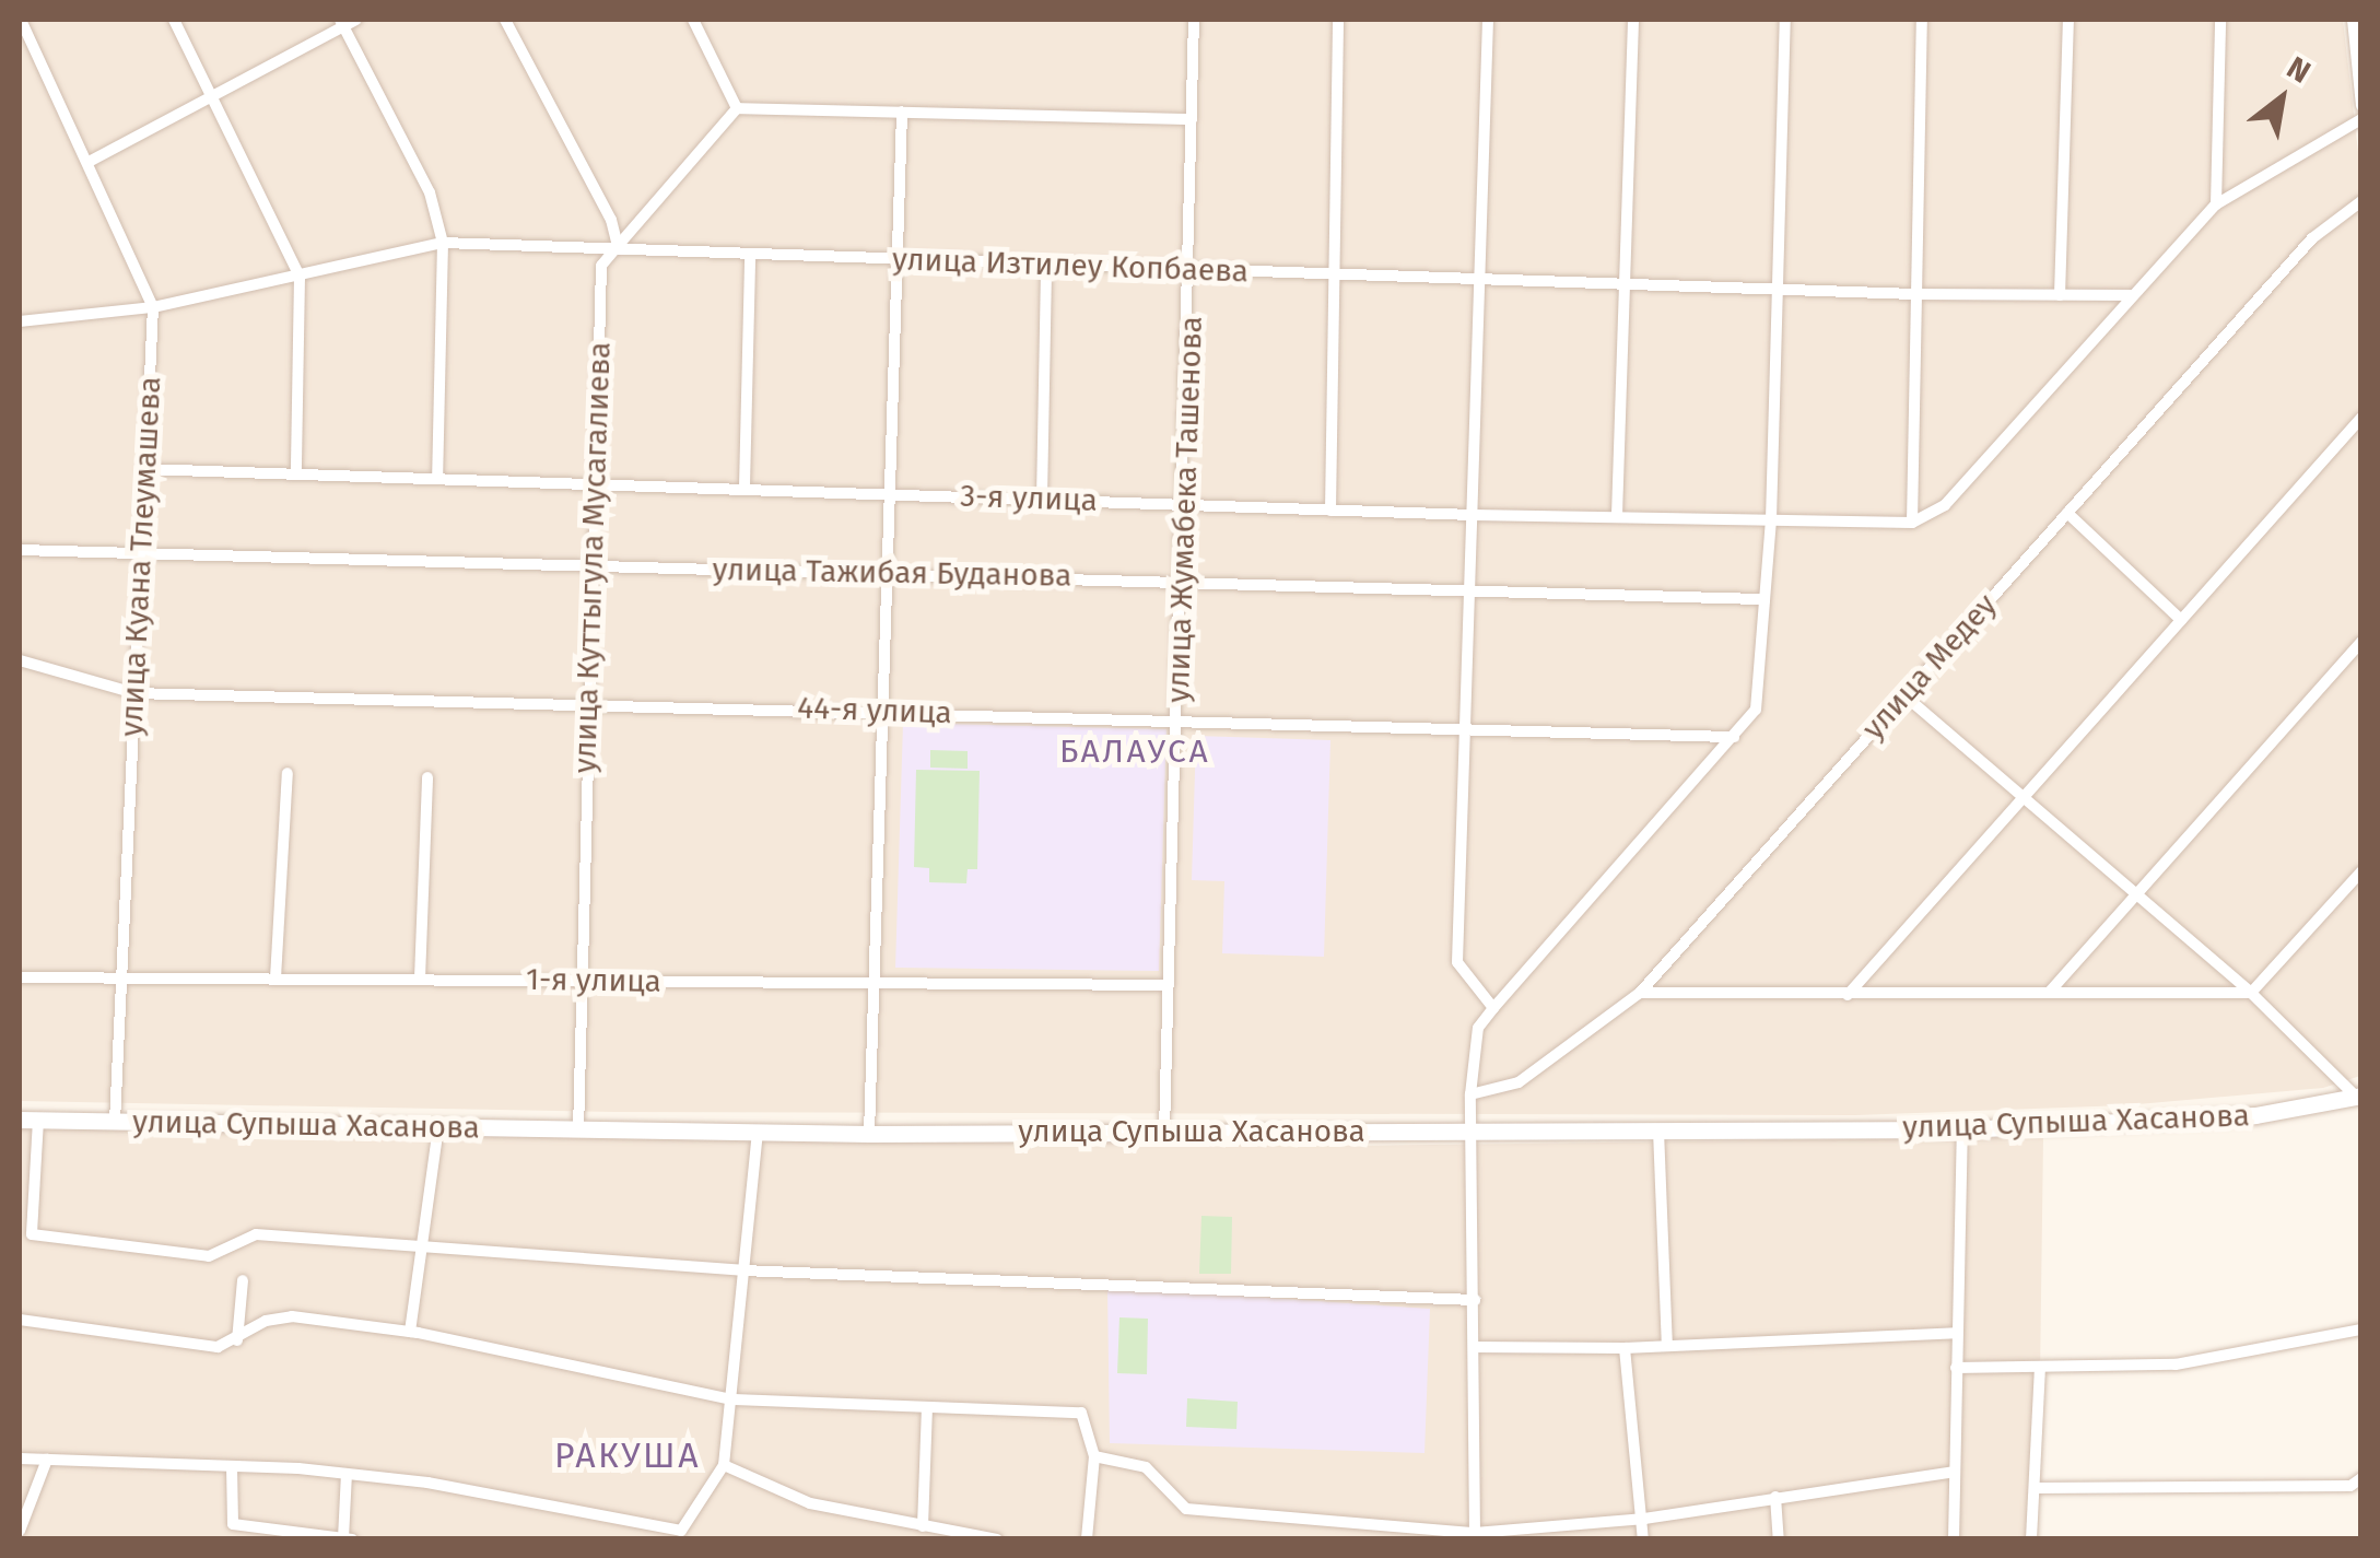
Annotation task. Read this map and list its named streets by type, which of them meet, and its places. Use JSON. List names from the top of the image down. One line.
{"streets":{"street":["улица Изтилеу Копбаева","3-я улица","улица Жумабека Ташенова","улица Куана Тлеумашева","улица Куттыгула Мусагалиева","улица Тажибая Буданова","улица Медеу","44-я улица","1-я улица","улица Супыша Хасанова"]},"crossings":[["улица Изтилеу Копбаева","улица Жумабека Ташенова"],["улица Изтилеу Копбаева","улица Куана Тлеумашева"],["улица Изтилеу Копбаева","улица Куттыгула Мусагалиева"],["3-я улица","улица Жумабека Ташенова"],["3-я улица","улица Куана Тлеумашева"],["3-я улица","улица Куттыгула Мусагалиева"],["улица Жумабека Ташенова","улица Тажибая Буданова"],["улица Жумабека Ташенова","44-я улица"],["улица Жумабека Ташенова","1-я улица"],["улица Жумабека Ташенова","улица Супыша Хасанова"],["улица Куана Тлеумашева","улица Тажибая Буданова"],["улица Куана Тлеумашева","44-я улица"],["улица Куана Тлеумашева","1-я улица"],["улица Куана Тлеумашева","улица Супыша Хасанова"],["улица Куттыгула Мусагалиева","улица Тажибая Буданова"],["улица Куттыгула Мусагалиева","44-я улица"],["улица Куттыгула Мусагалиева","1-я улица"],["улица Куттыгула Мусагалиева","улица Супыша Хасанова"]],"districts":["БАЛАУСА","РАКУША"],"north":"top right"}
